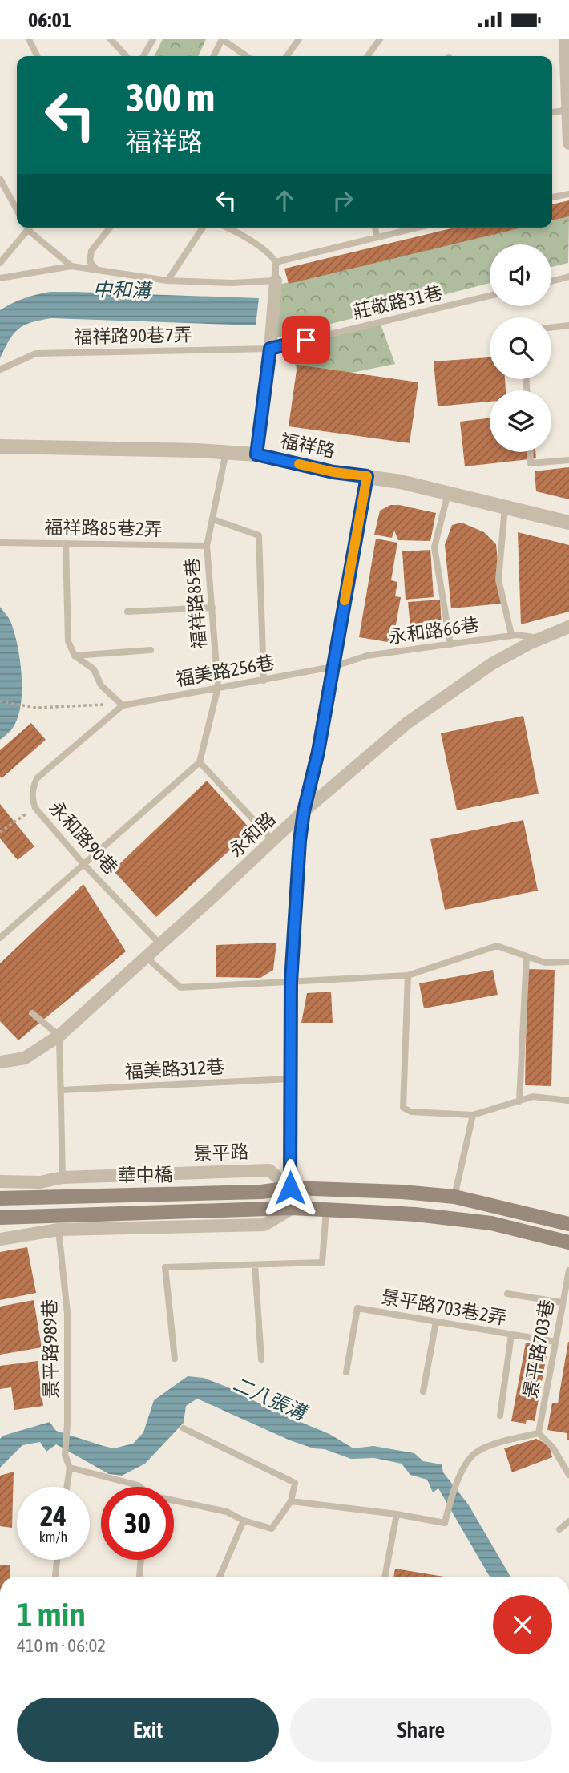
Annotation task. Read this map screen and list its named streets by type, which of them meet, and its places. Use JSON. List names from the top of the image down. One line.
{"streets":{"main road":["華中橋"],"street":["福祥路","永和路","景平路"],"lane":["莊敬路31巷","福祥路90巷7弄","福祥路85巷2弄","福祥路85巷","永和路66巷","福美路256巷","永和路90巷","福美路312巷","景平路703巷2弄","景平路989巷","景平路703巷"]},"crossings":[["莊敬路31巷","福祥路90巷7弄"],["福祥路","福祥路85巷"],["福祥路85巷2弄","福祥路85巷"],["福祥路85巷","福美路256巷"],["永和路66巷","福美路256巷"],["永和路66巷","永和路"],["福美路256巷","永和路90巷"],["永和路","永和路90巷"],["景平路","華中橋"],["景平路703巷2弄","景平路703巷"]],"water":["中和溝","二八張溝"],"page":{"status":"06:01","turn":["300 m","福祥路"],"speed":"24 km/h","limit":"30","heading":["1 min","410 m · 06:02"],"buttons":["Exit","Share"]}}
